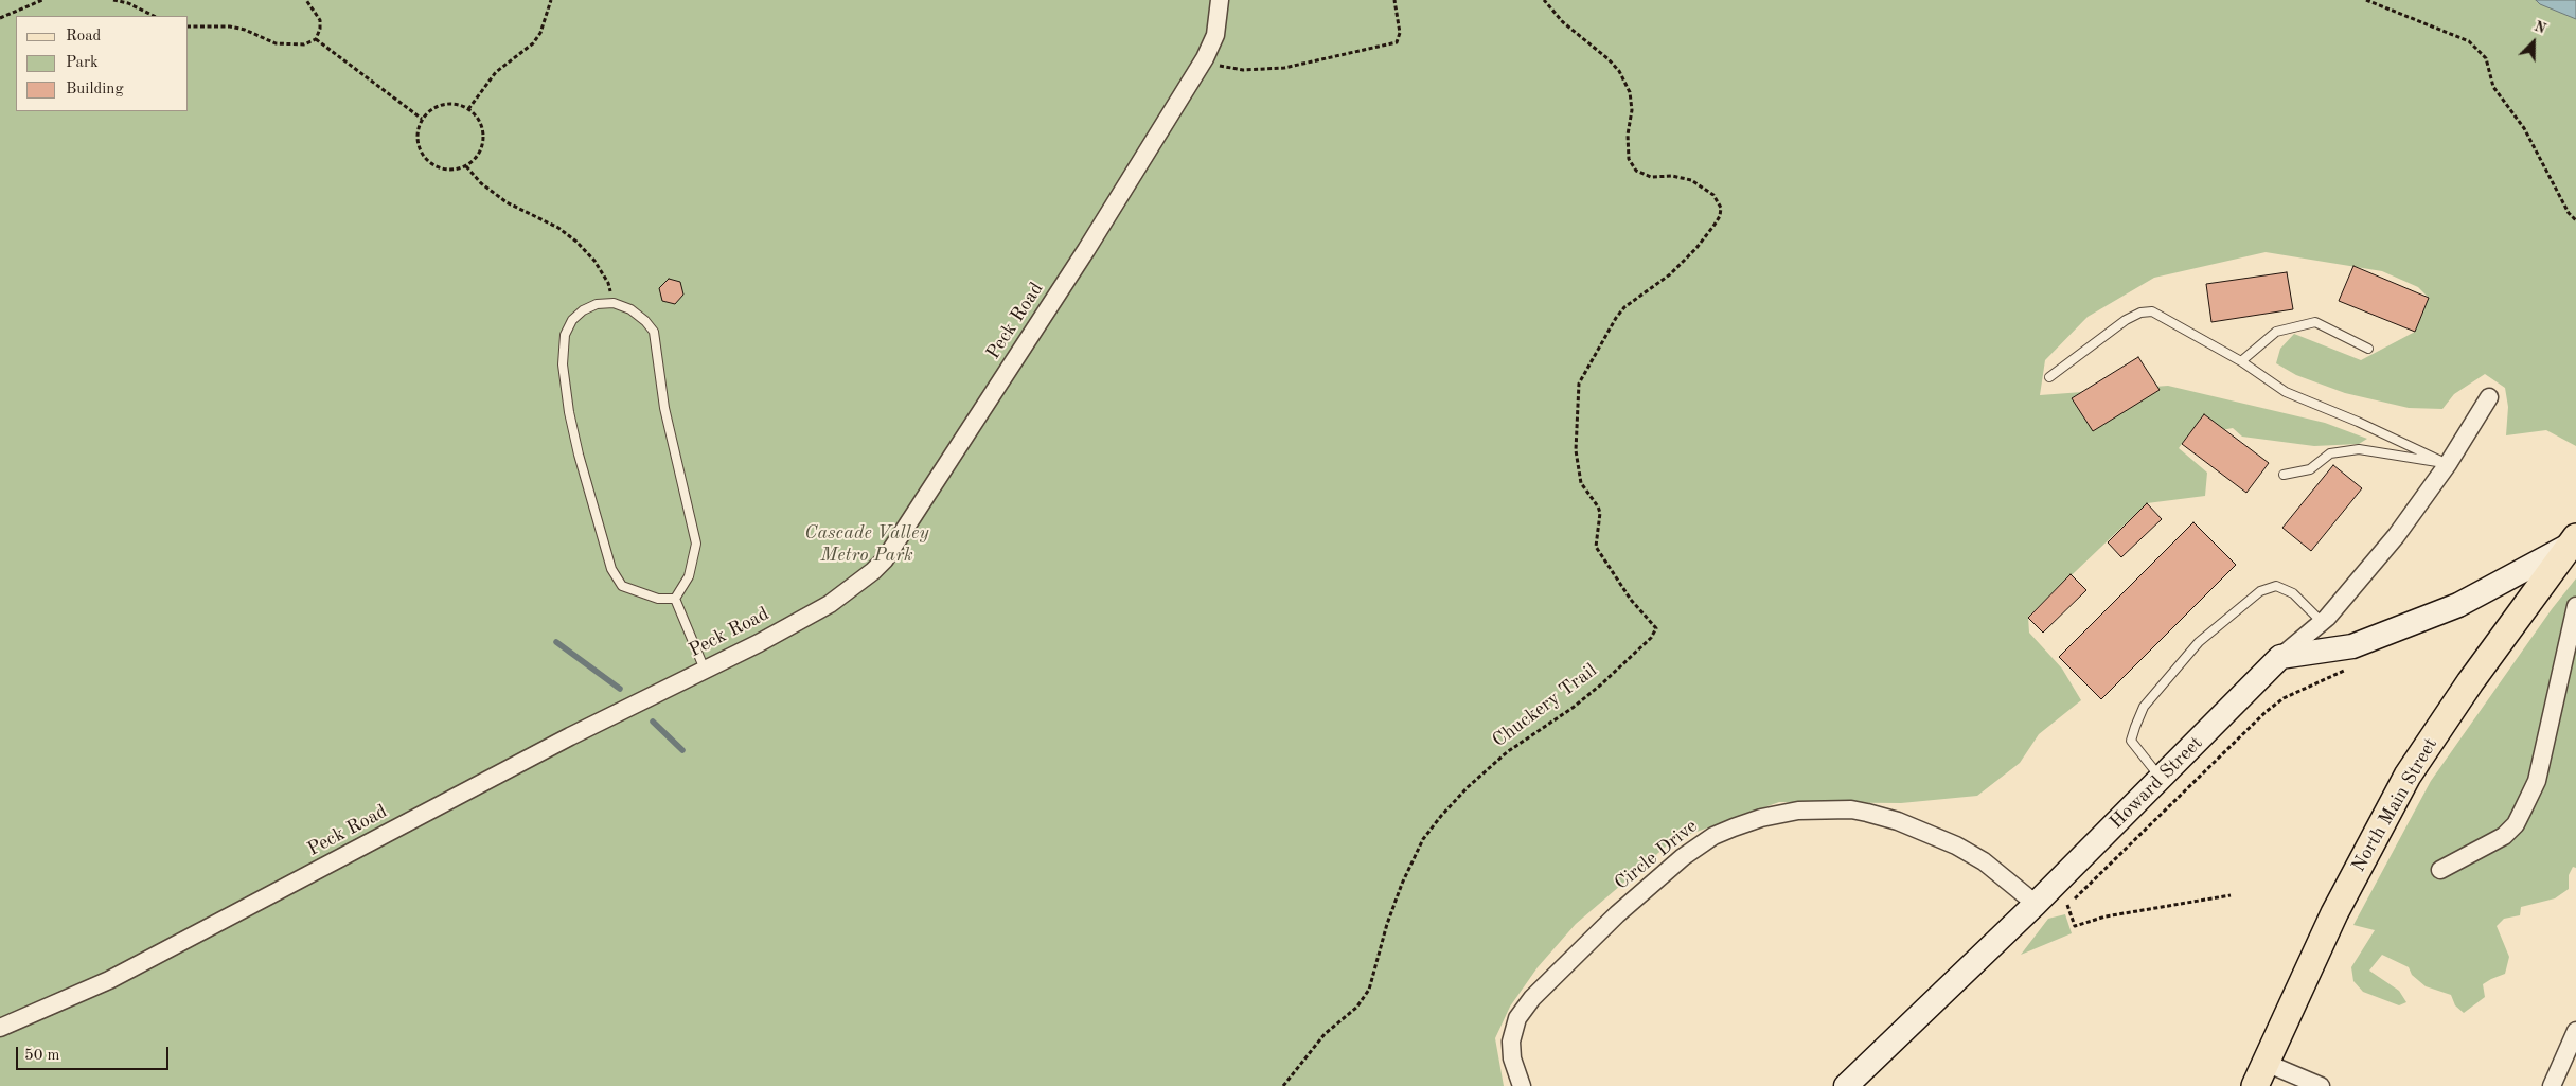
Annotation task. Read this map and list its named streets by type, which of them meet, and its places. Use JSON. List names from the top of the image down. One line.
{"streets":{"main road":["Howard Street","North Main Street"],"street":["Peck Road","Circle Drive"],"path":["Chuckery Trail"]},"crossings":[["Howard Street","Circle Drive"]],"parks":["Cascade Valley Metro Park"],"legend":["Road","Park","Building"],"scale_bar":"50 m","north":"top right"}
